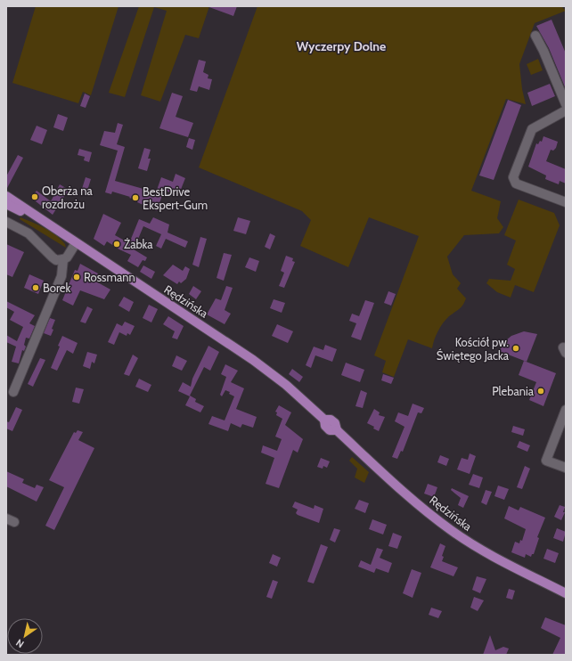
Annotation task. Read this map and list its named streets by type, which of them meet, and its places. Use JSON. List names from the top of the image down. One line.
{"streets":{"main road":["Rędzińska"]},"districts":["Wyczerpy Dolne"],"places":["Oberża na rozdrożu","BestDrive Ekspert-Gum","Żabka","Rossmann","Borek","Kościół pw. Świętego Jacka","Plebania"],"north":"bottom left"}
